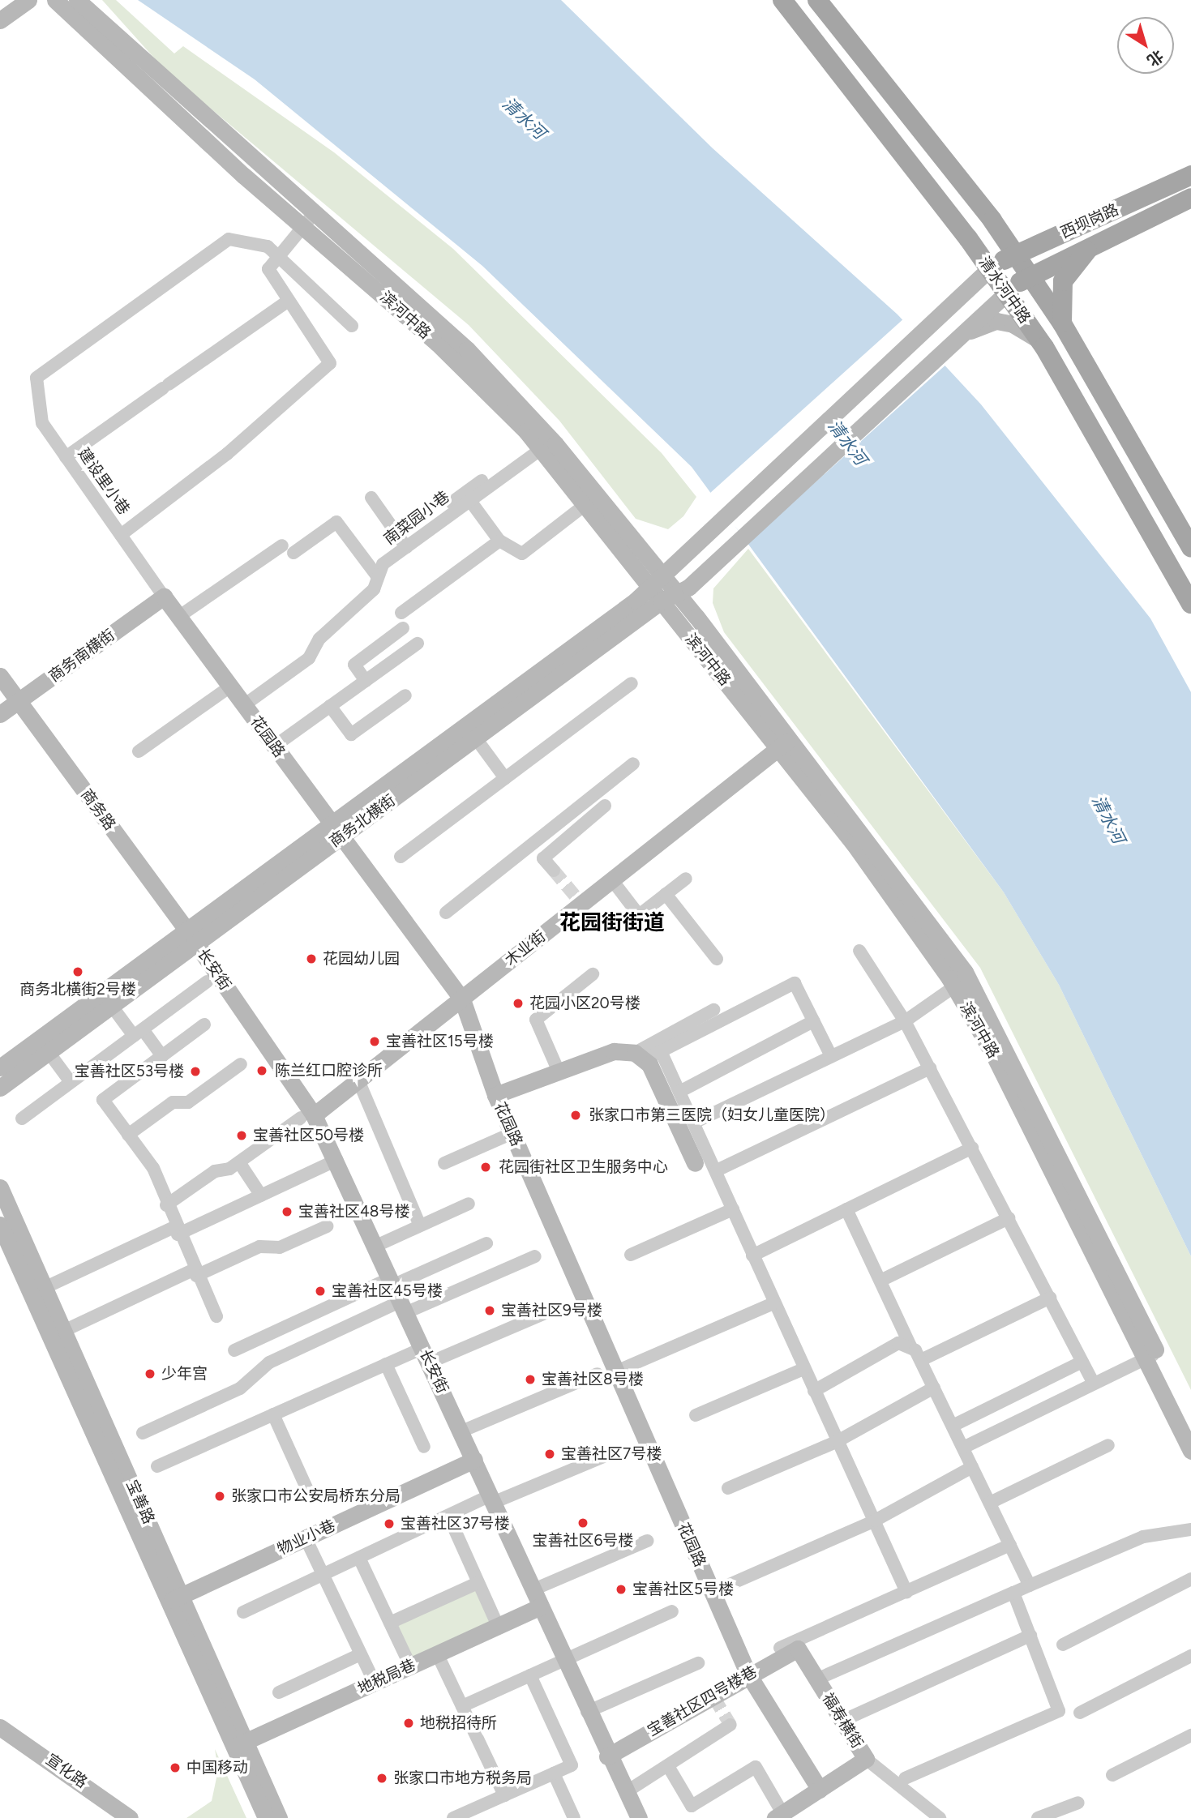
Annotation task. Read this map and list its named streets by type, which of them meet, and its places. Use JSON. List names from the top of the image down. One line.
{"streets":{"main road":["西坝岗路","清水河中路","滨河中路","商务南横街","花园路","商务路","商务北横街","木业街","长安街","宝善路","物业小巷","地税局巷","宝善社区四号楼巷","福寿横街","宣化路"],"street":["建设里小巷","南菜园小巷"]},"crossings":[["西坝岗路","清水河中路"],["滨河中路","南菜园小巷"],["滨河中路","商务北横街"],["滨河中路","木业街"],["建设里小巷","商务南横街"],["建设里小巷","花园路"],["南菜园小巷","花园路"],["商务南横街","花园路"],["商务南横街","商务路"],["花园路","商务北横街"],["花园路","木业街"],["花园路","宝善社区四号楼巷"],["花园路","福寿横街"],["商务路","商务北横街"],["商务路","长安街"],["商务北横街","长安街"],["木业街","长安街"],["长安街","物业小巷"],["长安街","地税局巷"],["长安街","宝善社区四号楼巷"],["宝善路","物业小巷"],["宝善路","地税局巷"],["宝善社区四号楼巷","福寿横街"]],"districts":["花园街街道"],"water":["清水河"],"places":["花园幼儿园","商务北横街2号楼","花园小区20号楼","宝善社区15号楼","陈兰红口腔诊所","宝善社区53号楼","张家口市第三医院（妇女儿童医院）","宝善社区50号楼","花园街社区卫生服务中心","宝善社区48号楼","宝善社区45号楼","宝善社区9号楼","少年宫","宝善社区8号楼","宝善社区7号楼","张家口市公安局桥东分局","宝善社区6号楼","宝善社区37号楼","宝善社区5号楼","地税招待所","中国移动","张家口市地方税务局"],"north":"bottom right"}
